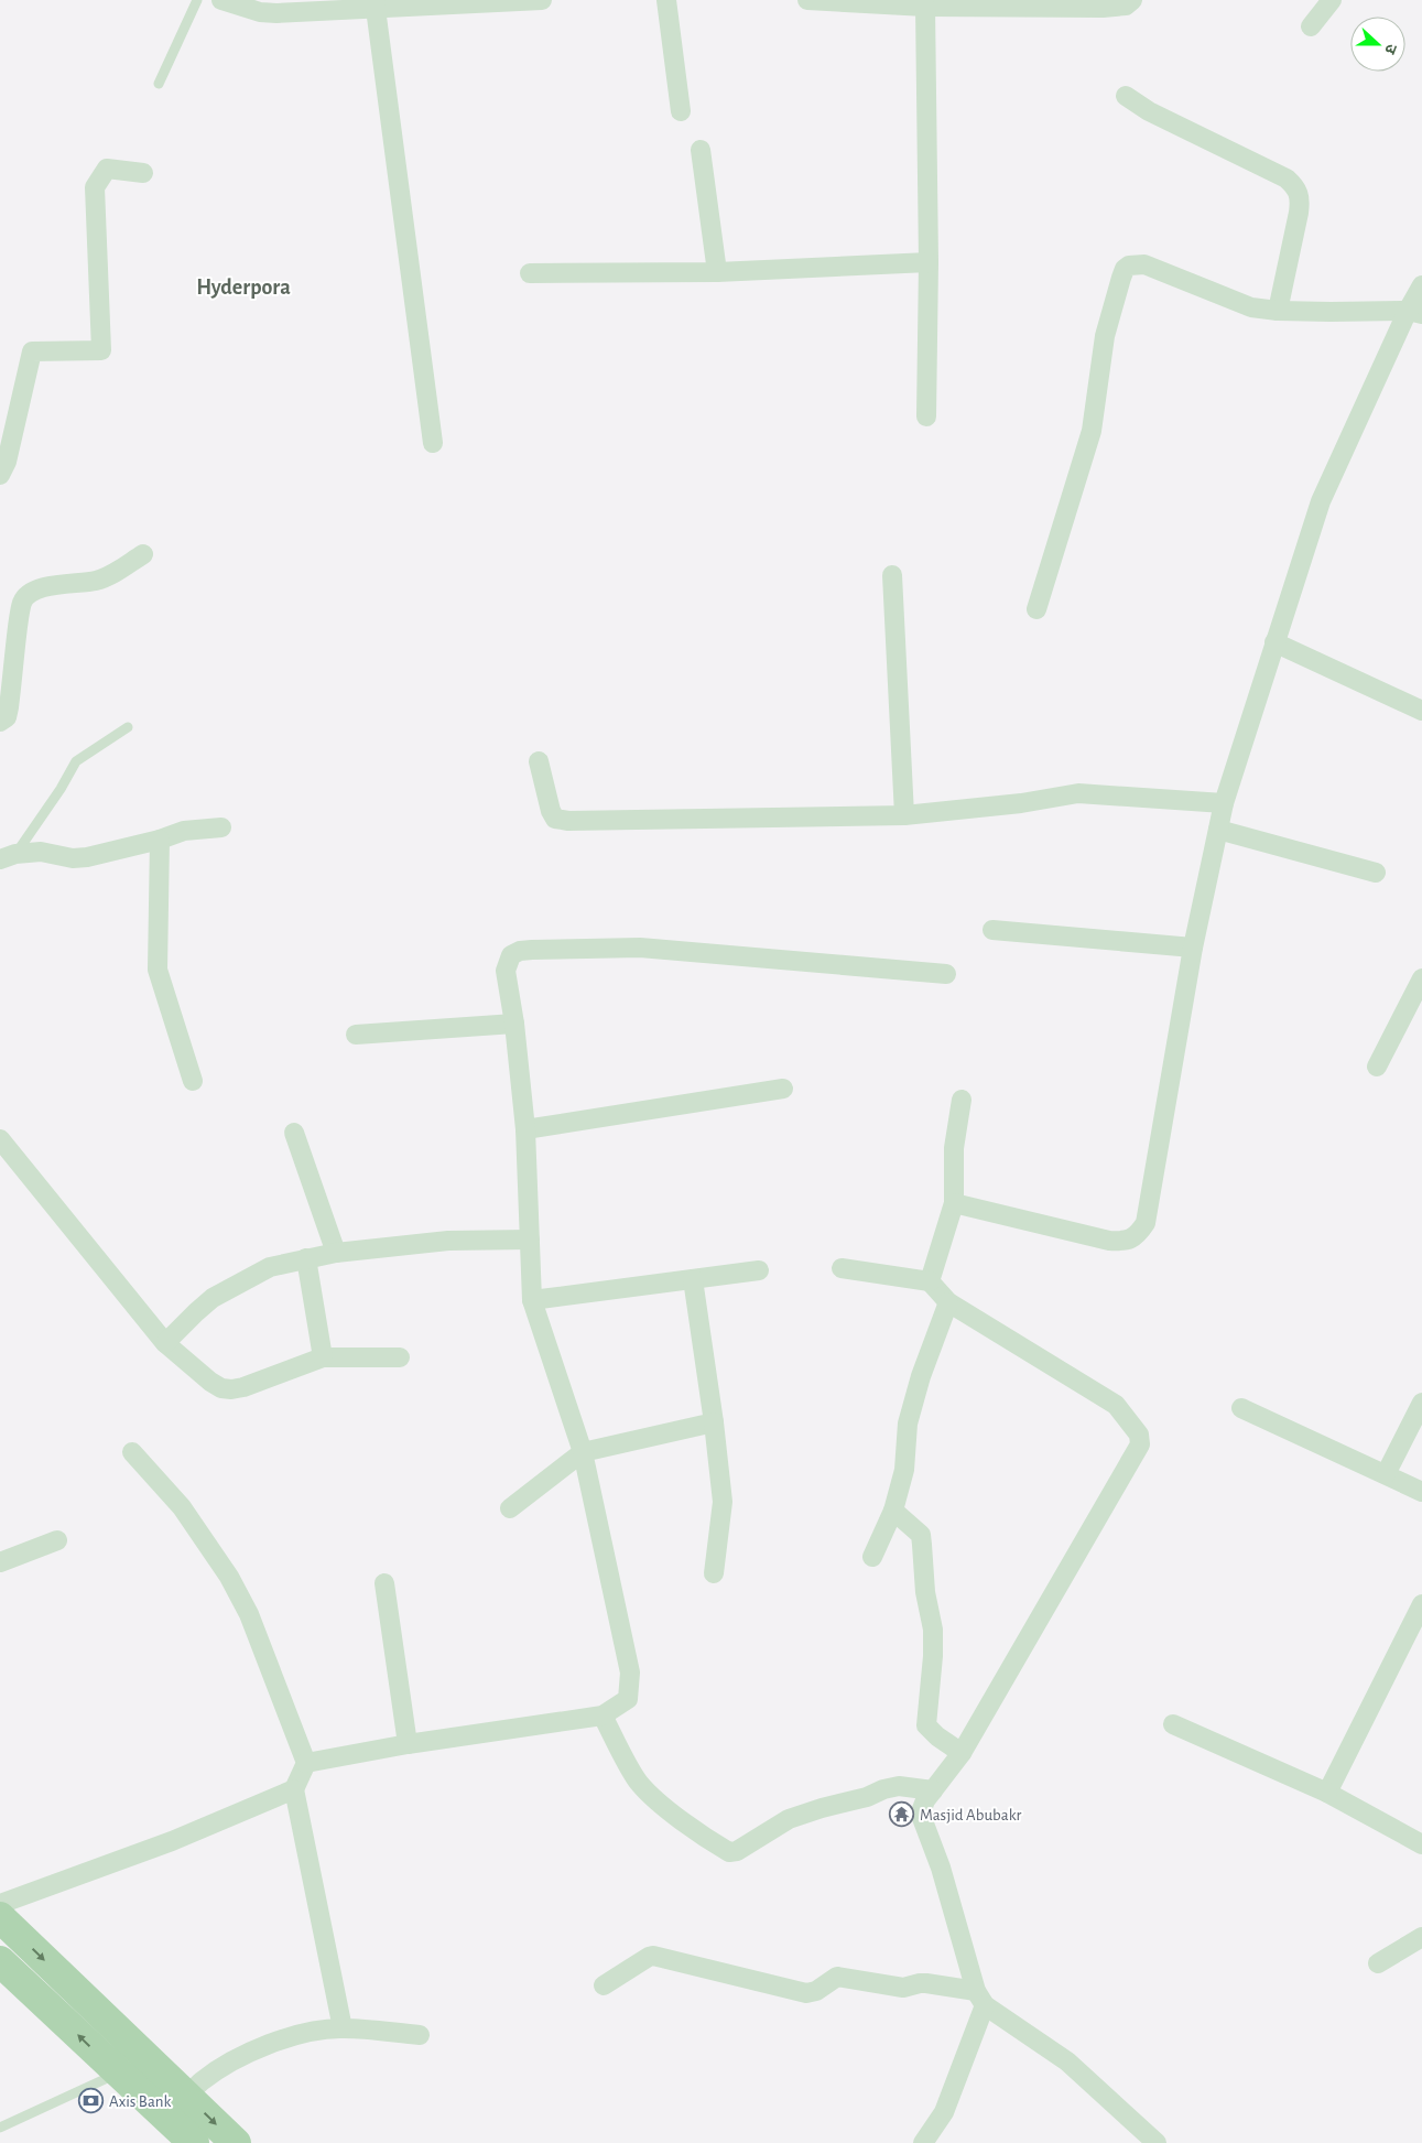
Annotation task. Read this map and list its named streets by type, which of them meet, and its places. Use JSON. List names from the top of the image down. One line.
{"districts":["Hyderpora"],"places":{"temple":["Masjid Abubakr"],"bank":["Axis Bank"]},"north":"right"}
